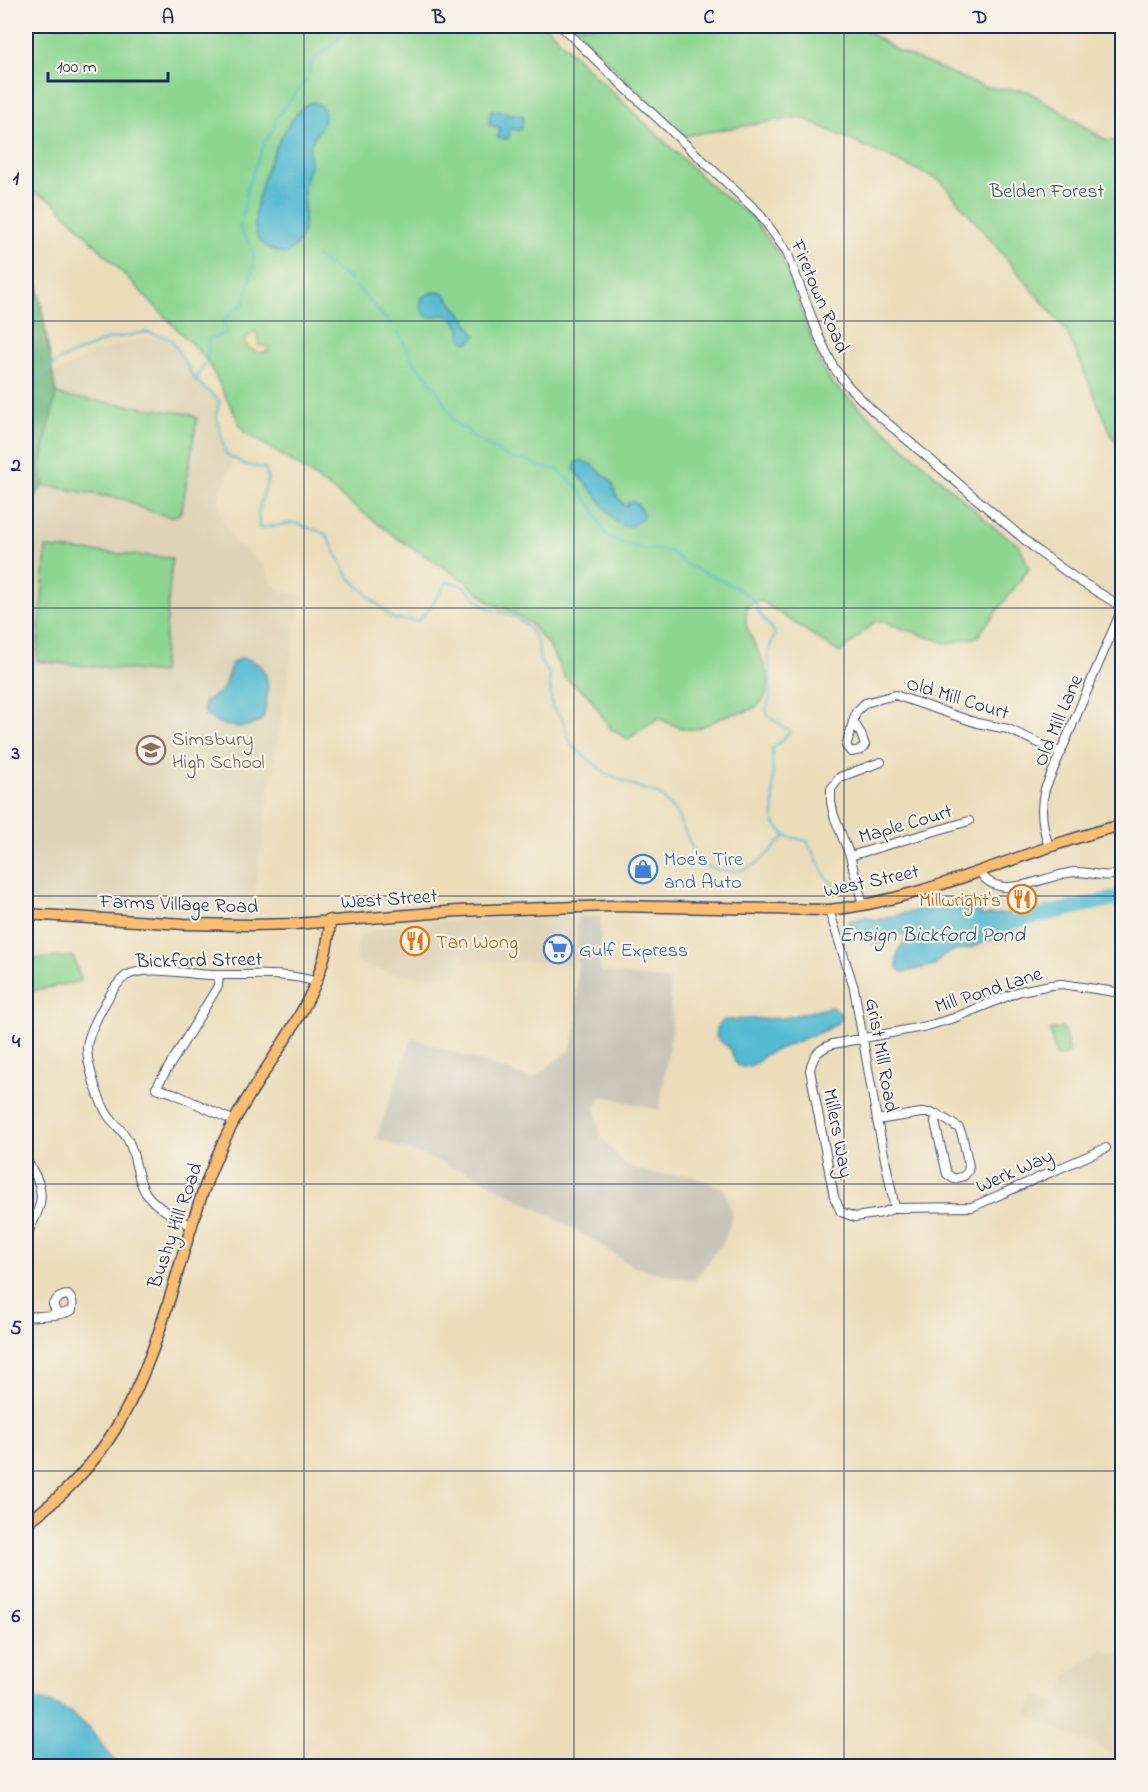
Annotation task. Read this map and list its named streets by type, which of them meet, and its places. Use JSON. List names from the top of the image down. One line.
{"streets":{"main road":["West Street","Farms Village Road","Bushy Hill Road"],"street":["Firetown Road","Old Mill Court","Old Mill Lane","Maple Court","Bickford Street","Mill Pond Lane","Grist Mill Road","Millers Way","Werk Way"]},"crossings":[["Firetown Road","Old Mill Lane"],["Old Mill Court","Old Mill Lane"],["Old Mill Lane","West Street"],["Maple Court","West Street"],["West Street","Farms Village Road"],["West Street","Grist Mill Road"],["West Street","Bushy Hill Road"],["Farms Village Road","Bushy Hill Road"],["Bickford Street","Bushy Hill Road"],["Mill Pond Lane","Grist Mill Road"],["Mill Pond Lane","Millers Way"],["Grist Mill Road","Millers Way"],["Grist Mill Road","Werk Way"],["Millers Way","Werk Way"]],"water":["Ensign Bickford Pond"],"parks":["Belden Forest"],"places":{"school or university":["Simsbury High School"],"shop":["Moe's Tire and Auto"],"restaurant":["Millwright's","Tan Wong"],"supermarket":["Gulf Express"]},"scale_bar":"100 m","grid":{"columns":["A","B","C","D"],"rows":["1","2","3","4","5","6"]}}
